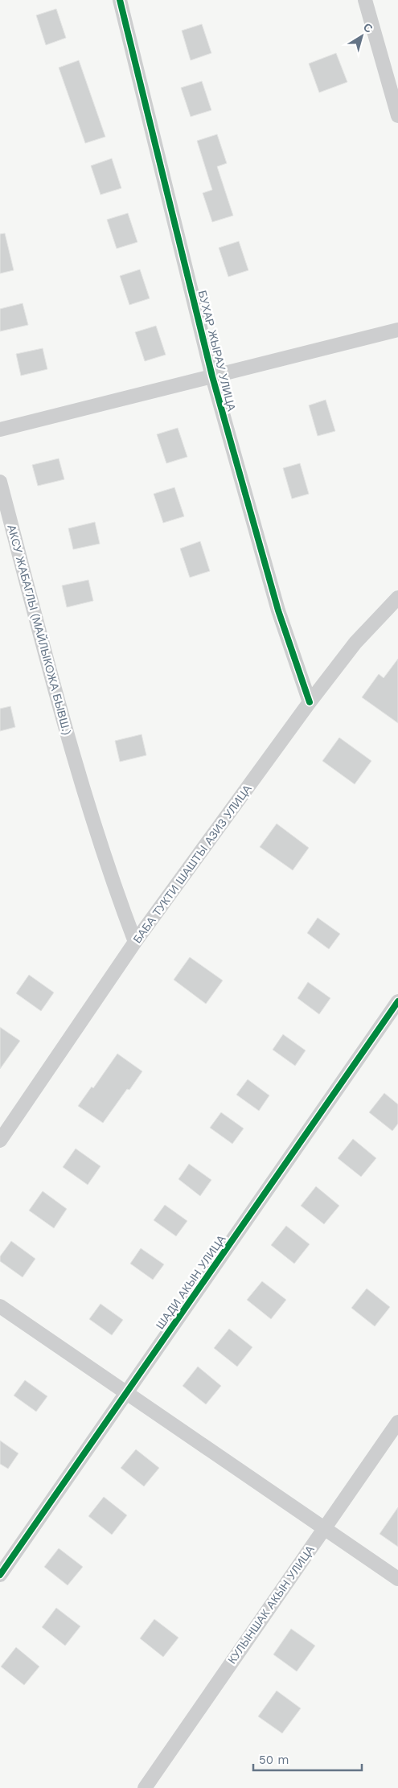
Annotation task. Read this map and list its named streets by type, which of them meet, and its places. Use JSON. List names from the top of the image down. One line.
{"streets":{"street":["БУХАР ЖЫРАУ УЛИЦА","АКСУ ЖАБАГЛЫ (МАЙЛЫКОЖА БЫВШ.)","БАБА ТУКТИ ШАШТЫ АЗИЗ УЛИЦА","ШАДИ АКЫН УЛИЦА","КУЛЫНШАК АКЫН УЛИЦА"]},"crossings":[["БУХАР ЖЫРАУ УЛИЦА","БАБА ТУКТИ ШАШТЫ АЗИЗ УЛИЦА"],["АКСУ ЖАБАГЛЫ (МАЙЛЫКОЖА БЫВШ.)","БАБА ТУКТИ ШАШТЫ АЗИЗ УЛИЦА"]],"scale_bar":"50 m","north":"top right"}
